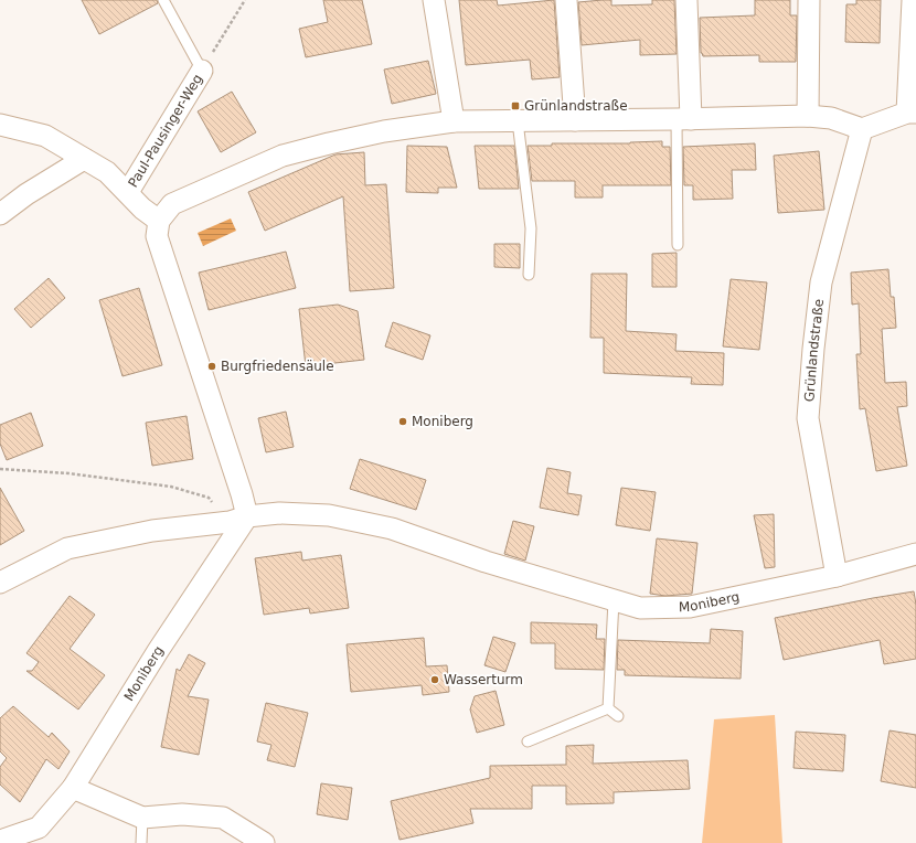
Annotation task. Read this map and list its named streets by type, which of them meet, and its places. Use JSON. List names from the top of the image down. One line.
{"streets":{"street":["Paul-Pausinger-Weg","Grünlandstraße","Moniberg"]},"crossings":[["Grünlandstraße","Moniberg"]],"places":{"transit":["Grünlandstraße"],"other":["Burgfriedensäule","Moniberg","Wasserturm"]}}
